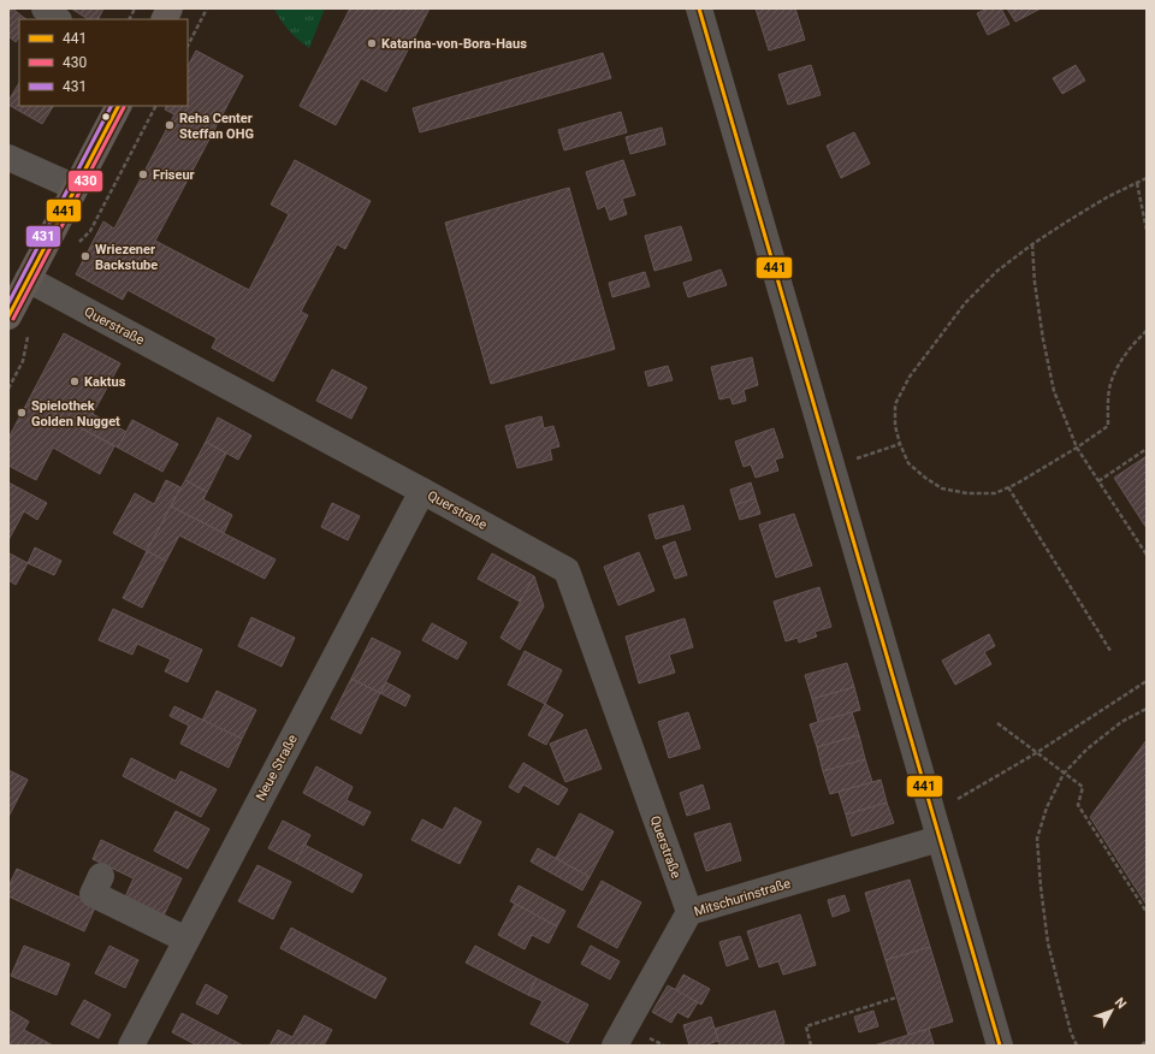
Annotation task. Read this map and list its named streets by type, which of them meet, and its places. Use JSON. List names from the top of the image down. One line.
{"streets":{"street":["Querstraße","Neue Straße","Mitschurinstraße"]},"crossings":[["Querstraße","Neue Straße"],["Querstraße","Mitschurinstraße"]],"places":["Katarina-von-Bora-Haus","Reha Center Steffan OHG","Friseur","Wriezener Backstube","Kaktus","Spielothek Golden Nugget"],"lines":["transit line 441","transit line 431","transit line 430"],"legend":["441","430","431"],"north":"top right"}
